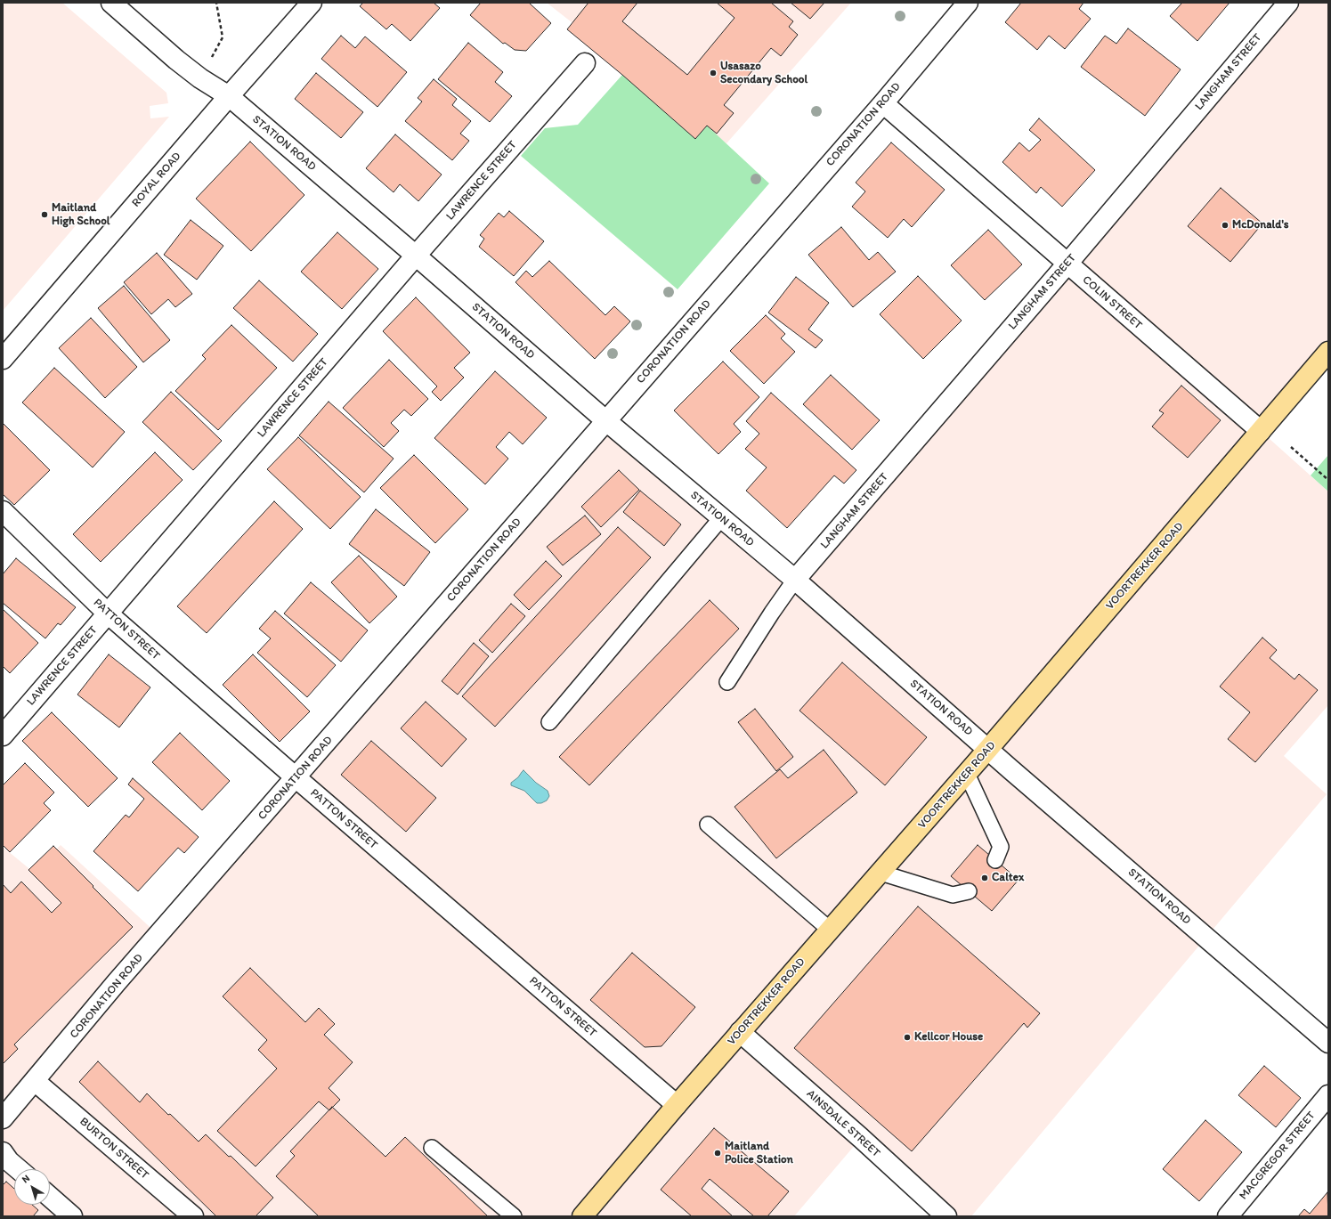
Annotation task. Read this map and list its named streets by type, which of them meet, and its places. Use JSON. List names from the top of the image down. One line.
{"streets":{"main road":["VOORTREKKER ROAD"],"street":["LANGHAM STREET","CORONATION ROAD","STATION ROAD","ROYAL ROAD","LAWRENCE STREET","COLIN STREET","PATTON STREET","AINSDALE STREET","BURTON STREET","MACGREGOR STREET"]},"crossings":[["LANGHAM STREET","STATION ROAD"],["LANGHAM STREET","COLIN STREET"],["CORONATION ROAD","STATION ROAD"],["CORONATION ROAD","COLIN STREET"],["CORONATION ROAD","PATTON STREET"],["CORONATION ROAD","BURTON STREET"],["STATION ROAD","ROYAL ROAD"],["STATION ROAD","LAWRENCE STREET"],["STATION ROAD","VOORTREKKER ROAD"],["LAWRENCE STREET","PATTON STREET"],["COLIN STREET","VOORTREKKER ROAD"],["VOORTREKKER ROAD","PATTON STREET"],["VOORTREKKER ROAD","AINSDALE STREET"]],"places":["Usasazo Secondary School","Maitland High School","McDonald's","Caltex","Kellcor House","Maitland Police Station"],"north":"top left"}
